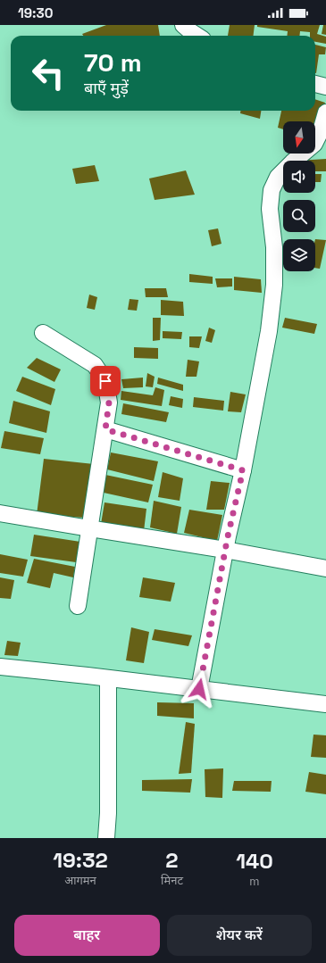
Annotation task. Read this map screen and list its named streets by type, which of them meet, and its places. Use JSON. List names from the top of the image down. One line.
{"north":"bottom","page":{"status":"19:30","turn":["70 m","बाएँ मुड़ें"],"eta":["19:32","आगमन","2","मिनट","140","m"],"buttons":["बाहर","शेयर करें"]}}
